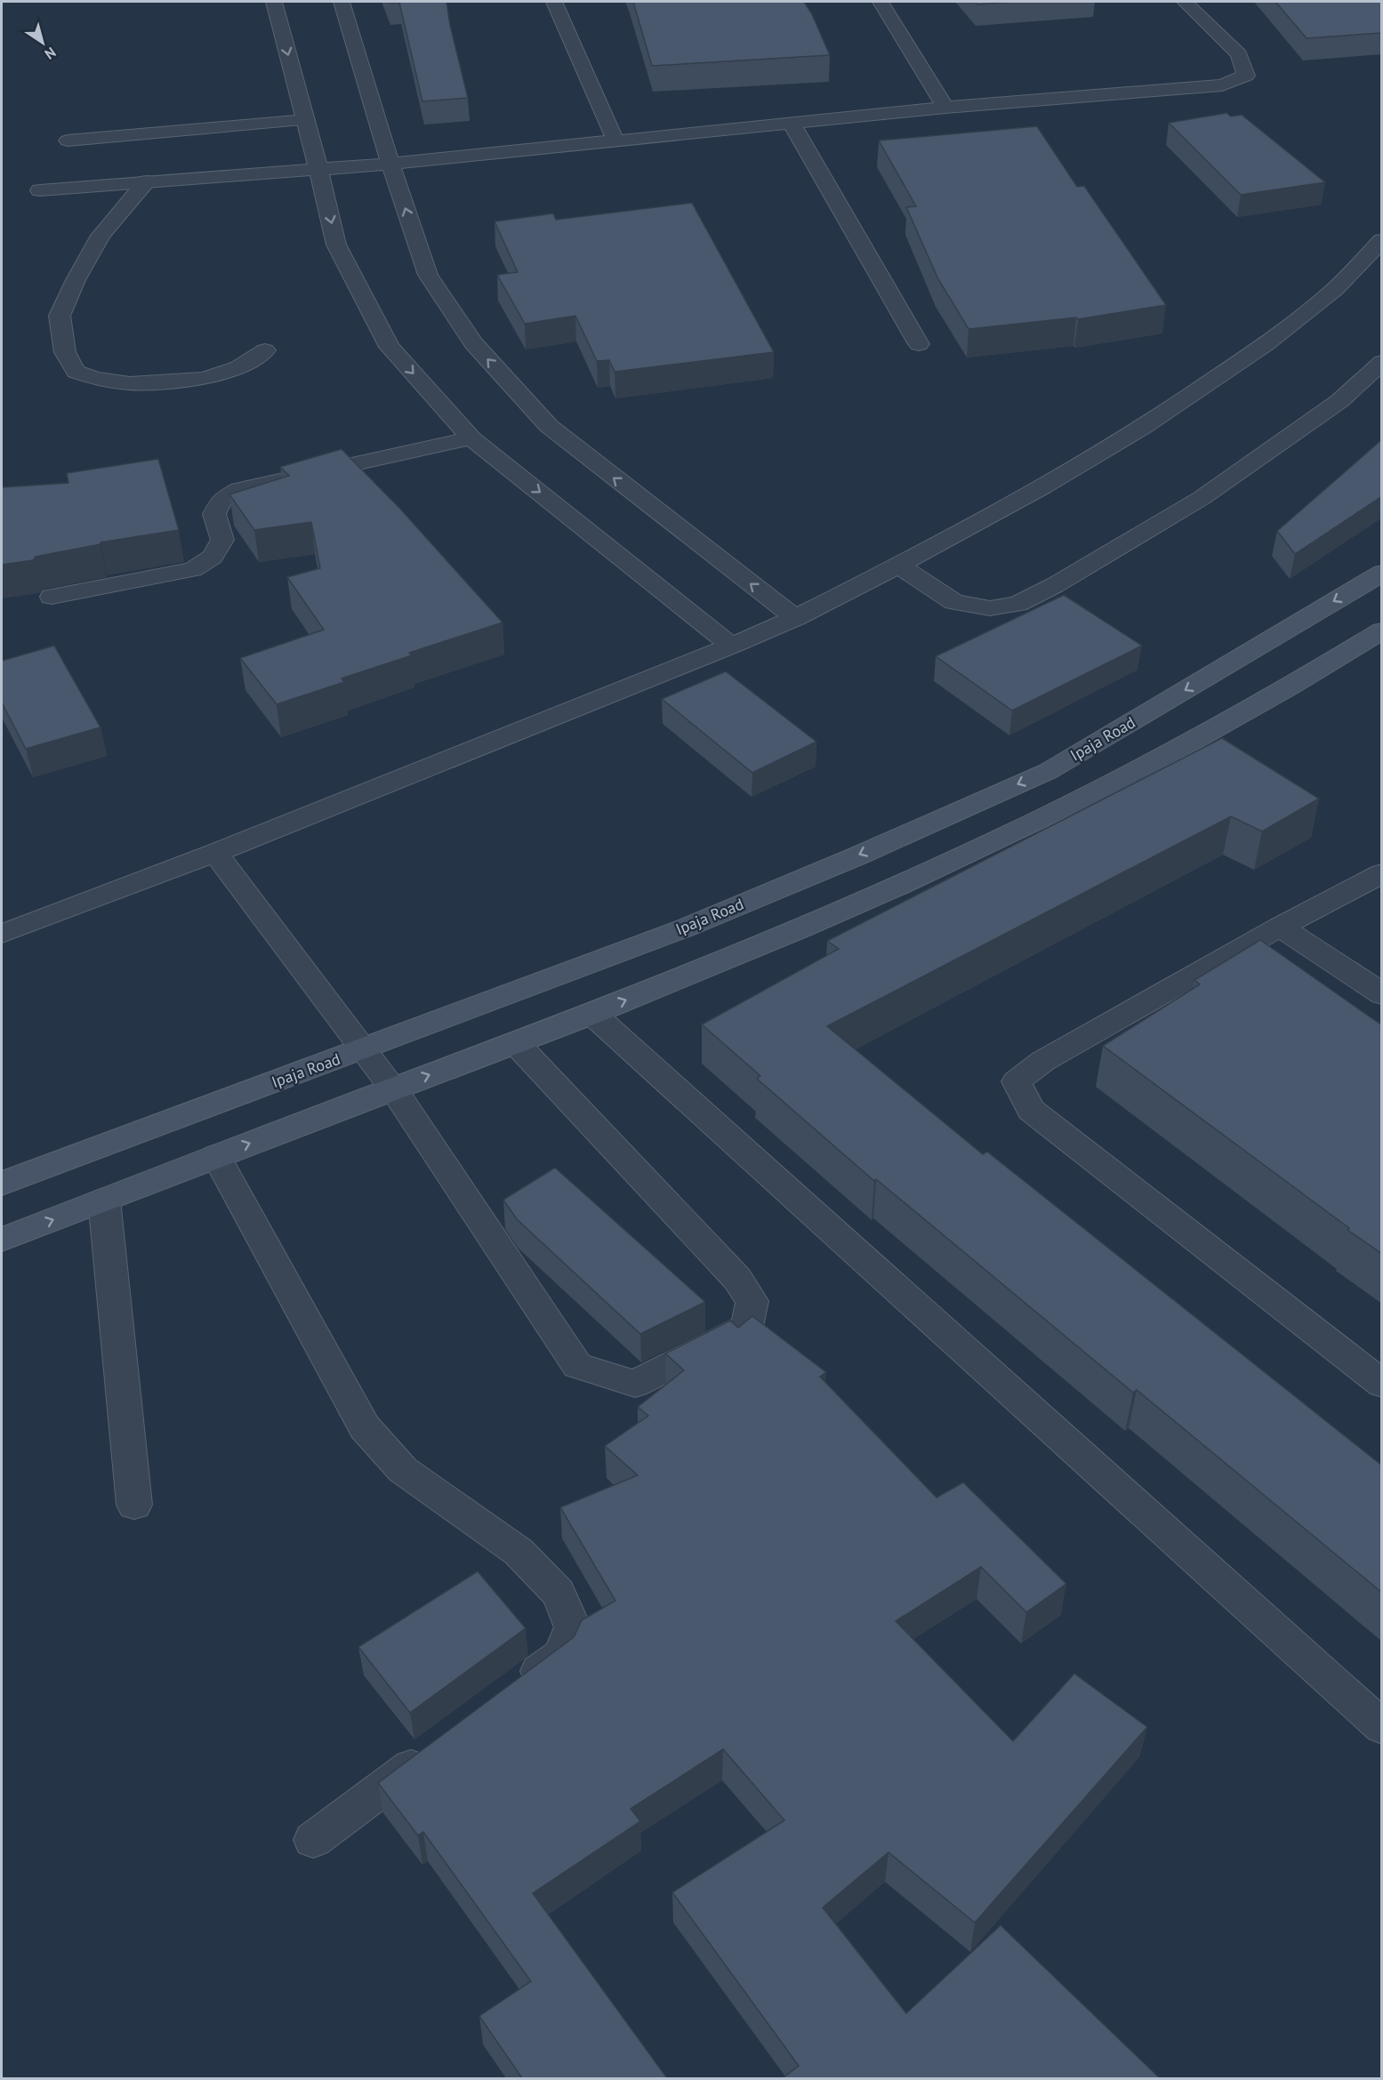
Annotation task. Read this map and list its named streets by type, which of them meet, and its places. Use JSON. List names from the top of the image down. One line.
{"streets":{"main road":["Ipaja Road"]},"north":"bottom right"}
